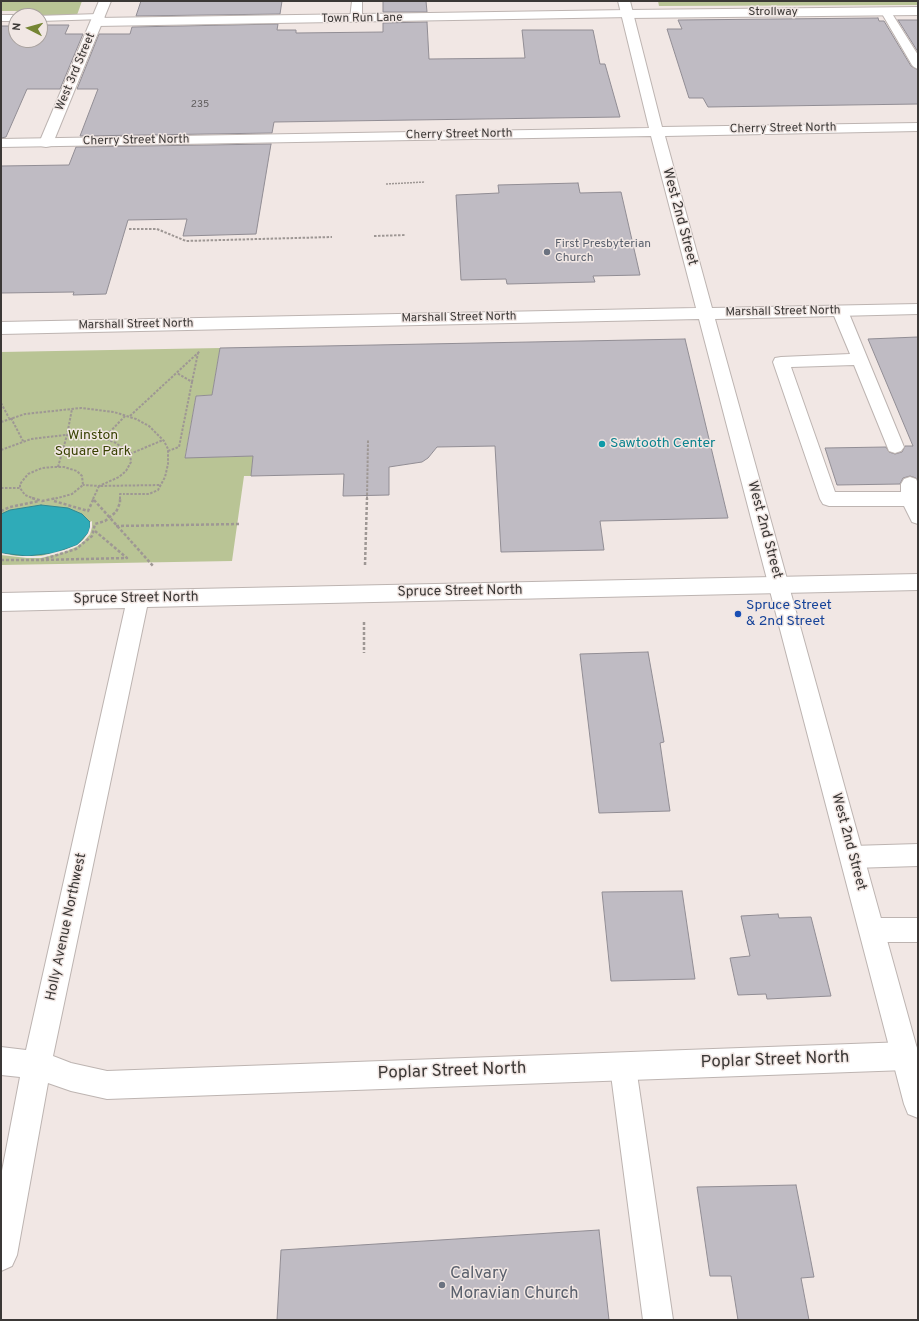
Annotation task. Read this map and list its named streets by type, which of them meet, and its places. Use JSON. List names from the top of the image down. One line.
{"streets":{"main road":["Strollway","Town Run Lane","West 3rd Street","Cherry Street North","West 2nd Street","Marshall Street North","Spruce Street North","Holly Avenue Northwest","Poplar Street North"]},"crossings":[["Strollway","Town Run Lane"],["Strollway","West 2nd Street"],["Town Run Lane","West 3rd Street"],["Town Run Lane","West 2nd Street"],["West 3rd Street","Cherry Street North"],["Cherry Street North","West 2nd Street"],["West 2nd Street","Marshall Street North"],["West 2nd Street","Spruce Street North"],["West 2nd Street","Poplar Street North"],["Spruce Street North","Holly Avenue Northwest"],["Holly Avenue Northwest","Poplar Street North"]],"parks":["Winston Square Park"],"places":["First Presbyterian Church","Sawtooth Center","Spruce Street & 2nd Street","Calvary Moravian Church"],"house_numbers":["235"],"north":"left"}
